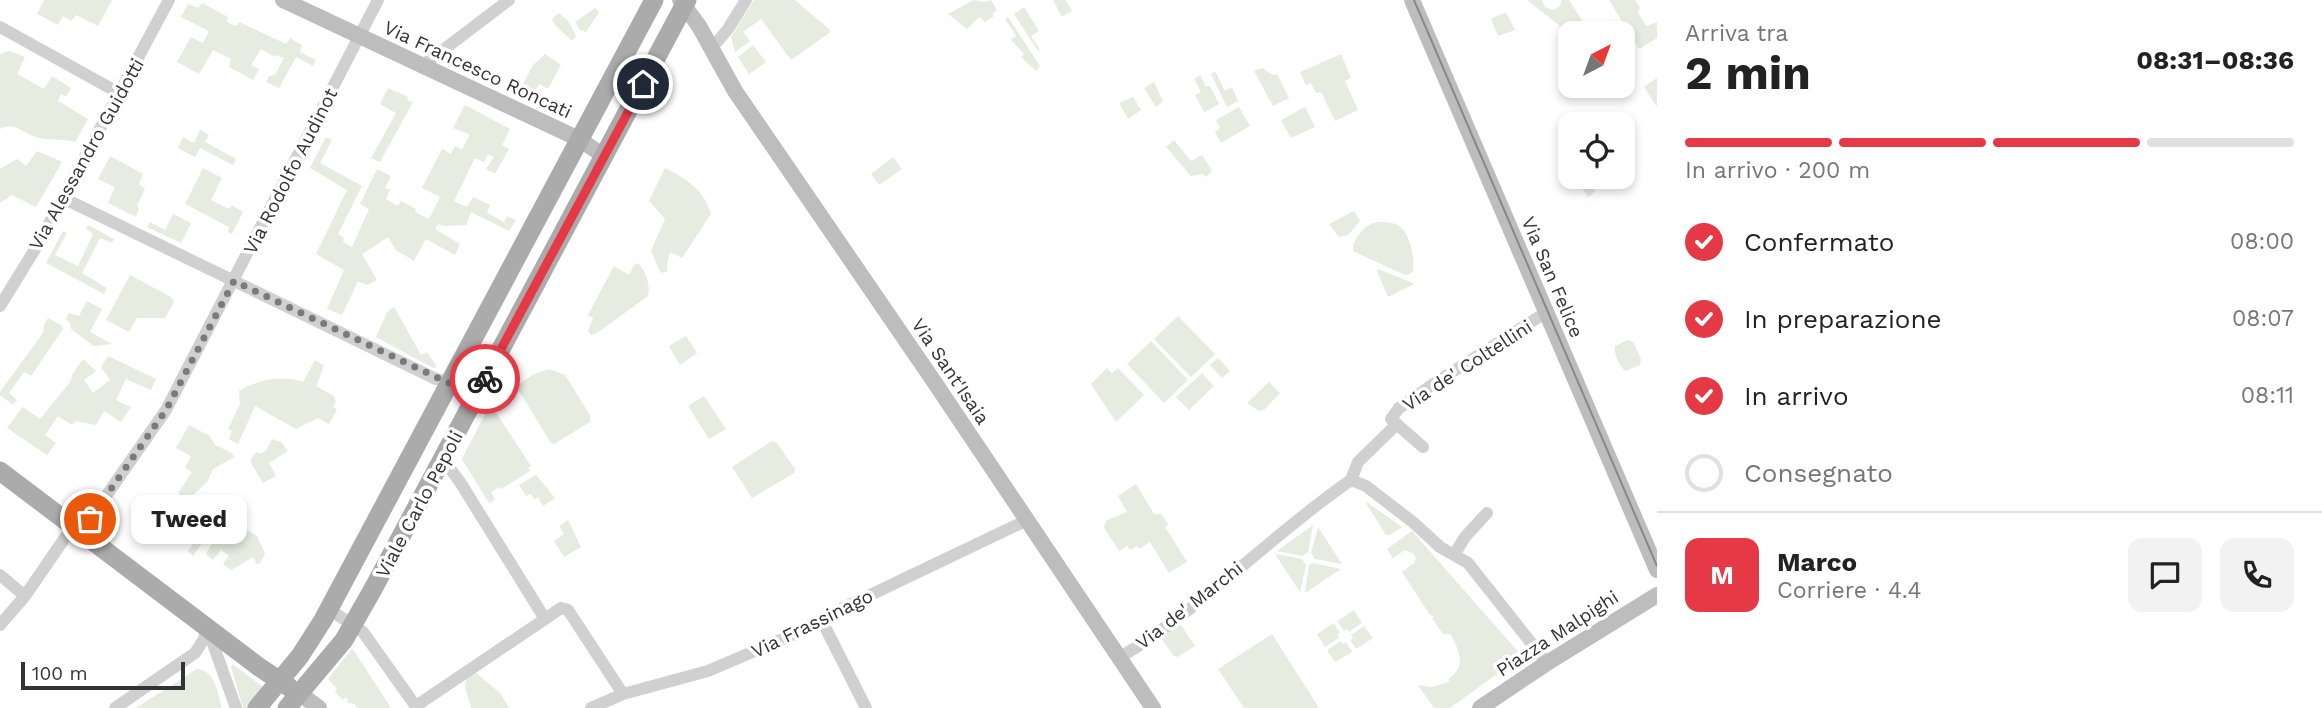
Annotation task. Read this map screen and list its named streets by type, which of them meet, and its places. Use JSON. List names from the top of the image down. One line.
{"streets":{"main road":["Viale Carlo Pepoli"],"street":["Via Francesco Roncati","Via Alessandro Guidotti","Via Rodolfo Audinot","Via San Felice","Via de' Coltellini","Via Sant'Isaia","Via de' Marchi","Via Frassinago","Piazza Malpighi"]},"crossings":[["Via Francesco Roncati","Via Rodolfo Audinot"],["Via Francesco Roncati","Viale Carlo Pepoli"],["Via San Felice","Via de' Coltellini"],["Via de' Coltellini","Via de' Marchi"],["Via Sant'Isaia","Viale Carlo Pepoli"],["Via Sant'Isaia","Via de' Marchi"],["Via Sant'Isaia","Via Frassinago"]],"places":["Tweed"],"scale_bar":"100 m","north":"top right","page":{"heading":["2 min","Arriva tra","08:31–08:36"],"panel":["Marco","Corriere · 4.4"],"bar":"In arrivo · 200 m","list":[["Confermato","08:00"],["In preparazione","08:07"],["In arrivo","08:11"],"Consegnato"],"bubble":"Tweed","round":"M","scale":"100 m"}}
